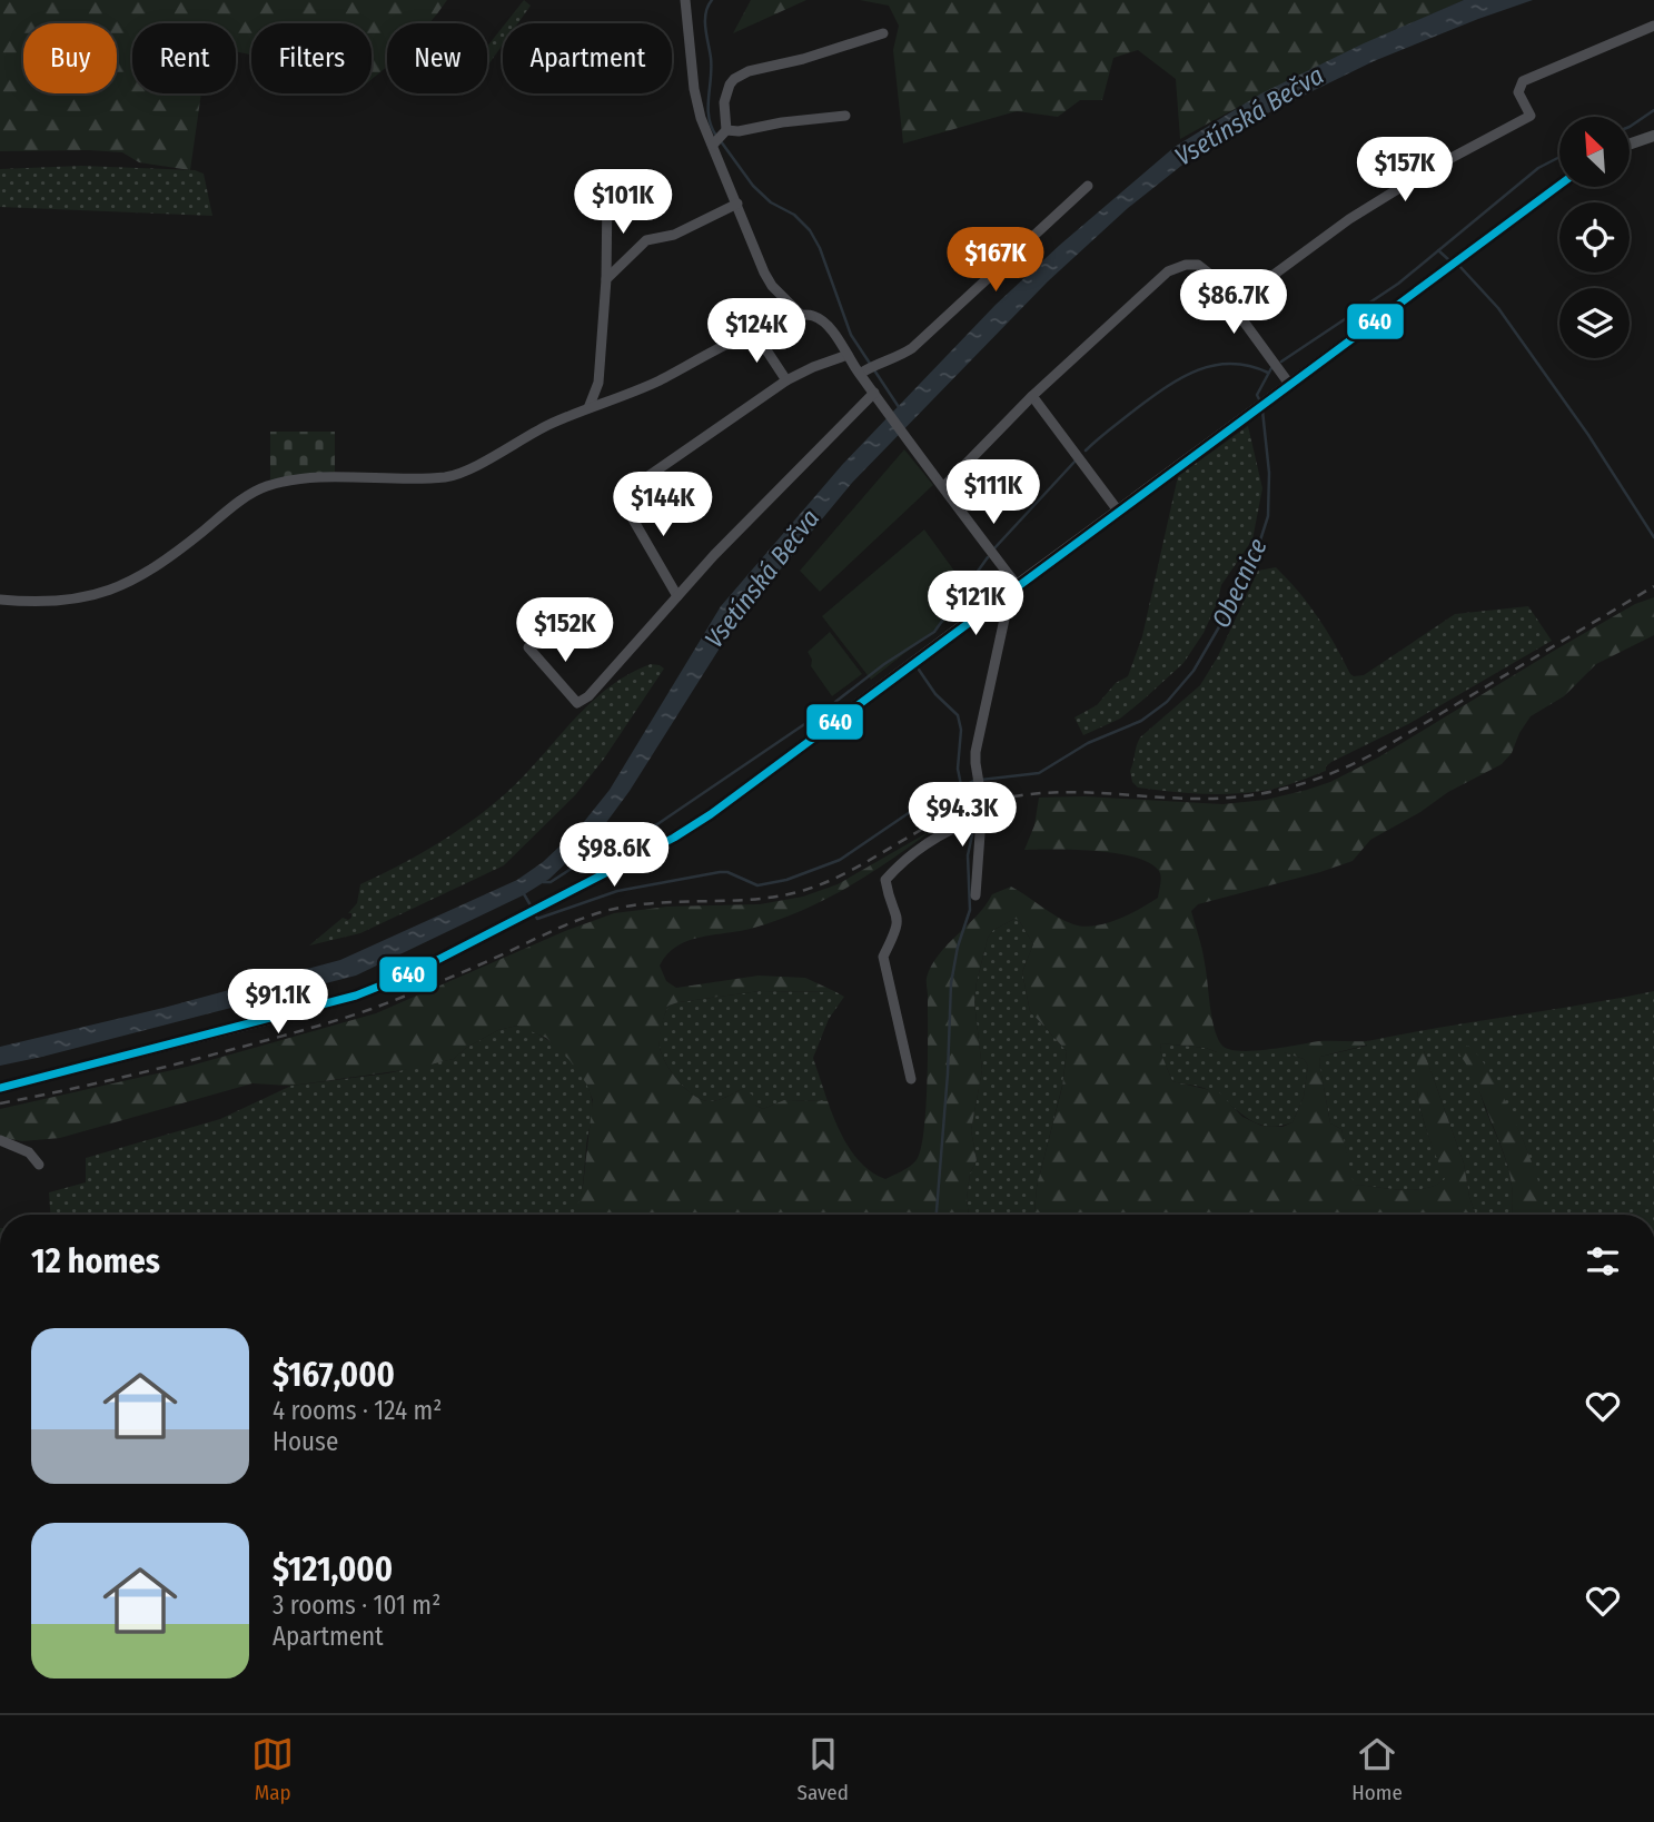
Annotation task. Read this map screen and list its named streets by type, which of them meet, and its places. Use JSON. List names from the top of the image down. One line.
{"water":["Vsetínská Bečva","Obecnice"],"lines":["transit line 640"],"north":"top left","page":{"chip":["Buy","Rent","Filters","New","Apartment"],"price":["$157K","$101K","$167K","$86.7K","$124K","$111K","$144K","$121K","$152K","$94.3K","$98.6K","$91.1K"],"heading":"12 homes","list":[{"name":"$167,000","note":"4 rooms · 124 m² · House"},{"name":"$121,000","note":"3 rooms · 101 m² · Apartment"}],"tabs":["Map","Saved","Home"]}}
